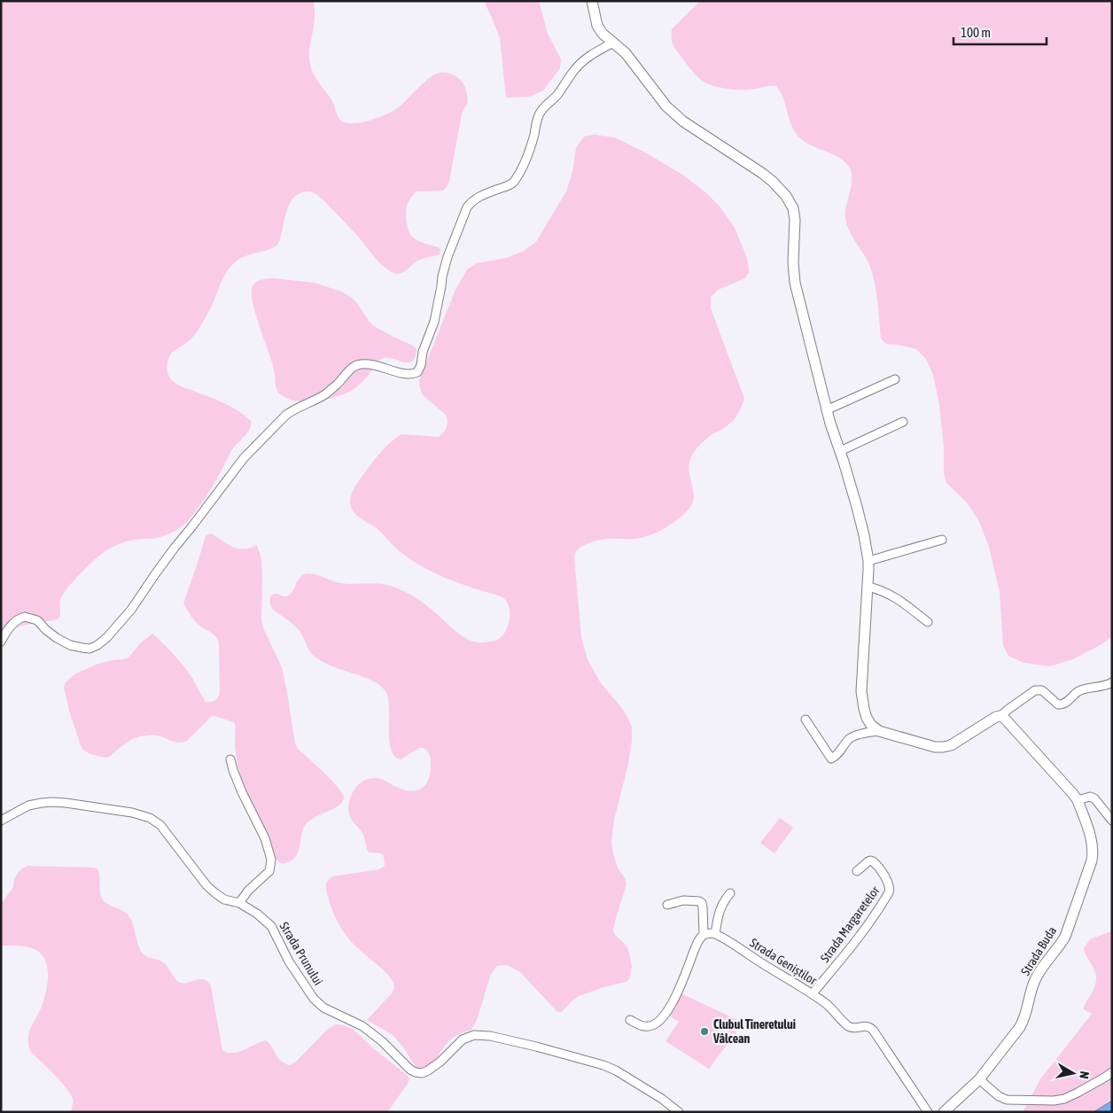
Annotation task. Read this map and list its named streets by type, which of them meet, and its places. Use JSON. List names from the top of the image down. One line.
{"streets":{"street":["Strada Margaretelor","Strada Buda","Strada Prunului","Strada Geniștilor"]},"crossings":[["Strada Margaretelor","Strada Geniștilor"]],"places":["Clubul Tineretului Vâlcean"],"scale_bar":"100 m","north":"right"}
